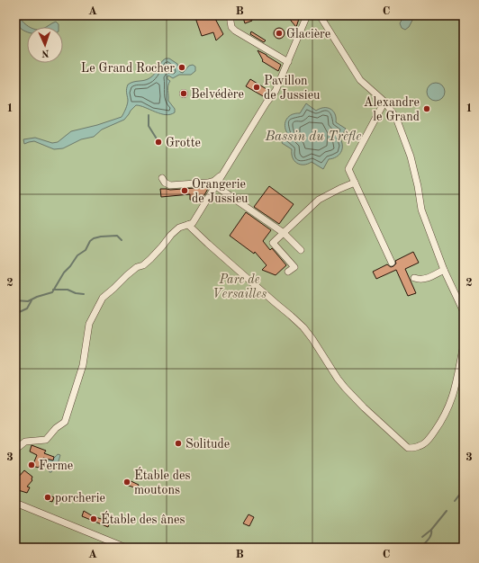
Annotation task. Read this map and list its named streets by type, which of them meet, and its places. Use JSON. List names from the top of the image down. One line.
{"water":["Bassin du Trèfle"],"parks":["Parc de Versailles"],"places":["Glacière","Le Grand Rocher","Pavillon de Jussieu","Belvédère","Alexandre le Grand","Grotte","Orangerie de Jussieu","Solitude","Ferme","Étable des moutons","porcherie","Étable des ânes"],"north":"bottom","grid":{"columns":["A","B","C"],"rows":["1","2","3"]}}
